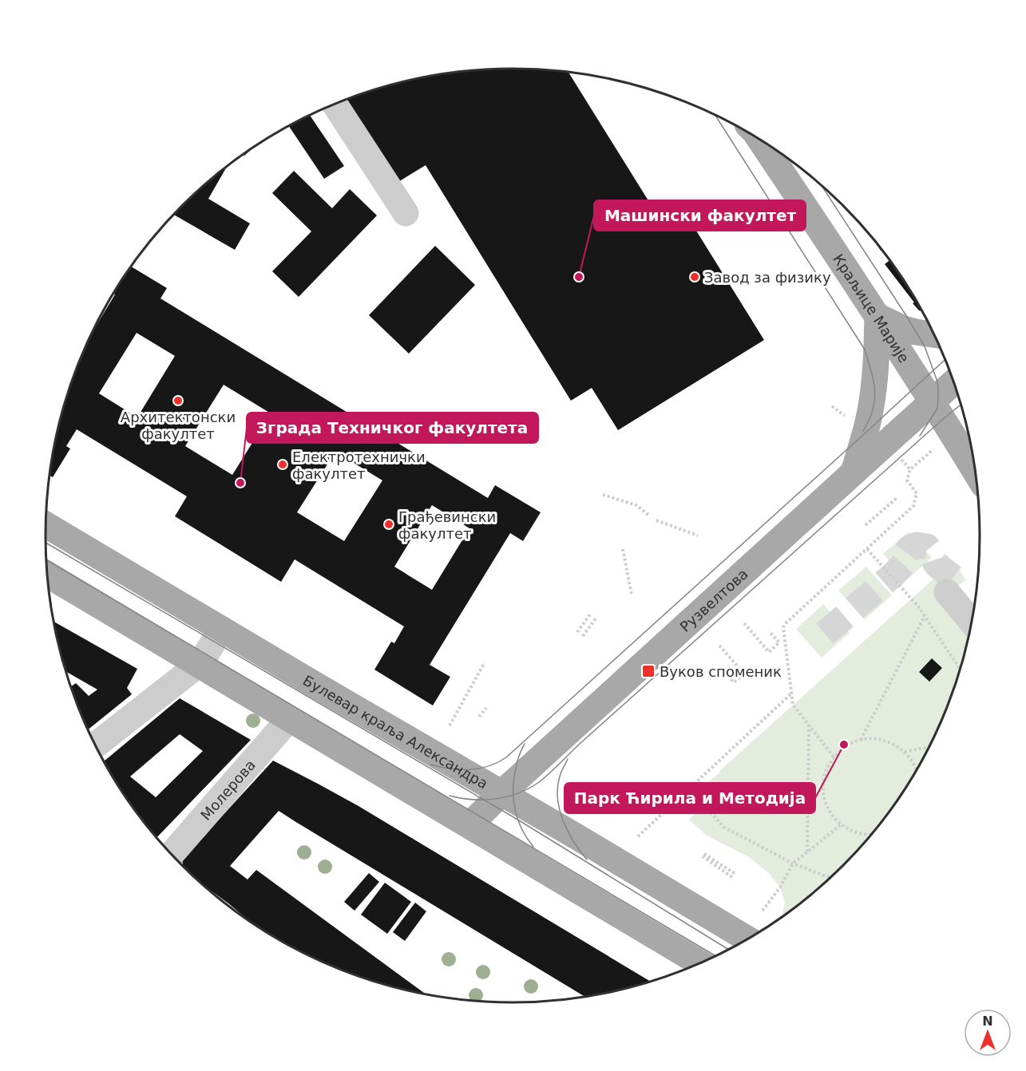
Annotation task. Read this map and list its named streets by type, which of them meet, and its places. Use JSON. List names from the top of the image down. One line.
{"streets":{"main road":["Краљице Марије","Рузвелтова","Булевар краља Александра"],"street":["Молерова"]},"crossings":[["Краљице Марије","Рузвелтова"],["Рузвелтова","Булевар краља Александра"]],"places":{"other":["Машински факултет","Завод за физику","Архитектонски факултет","Електротехнички факултет","Зграда Техничког факултета","Грађевински факултет","Парк Ћирила и Методија"],"transit":["Вуков споменик"]},"north":"top"}
